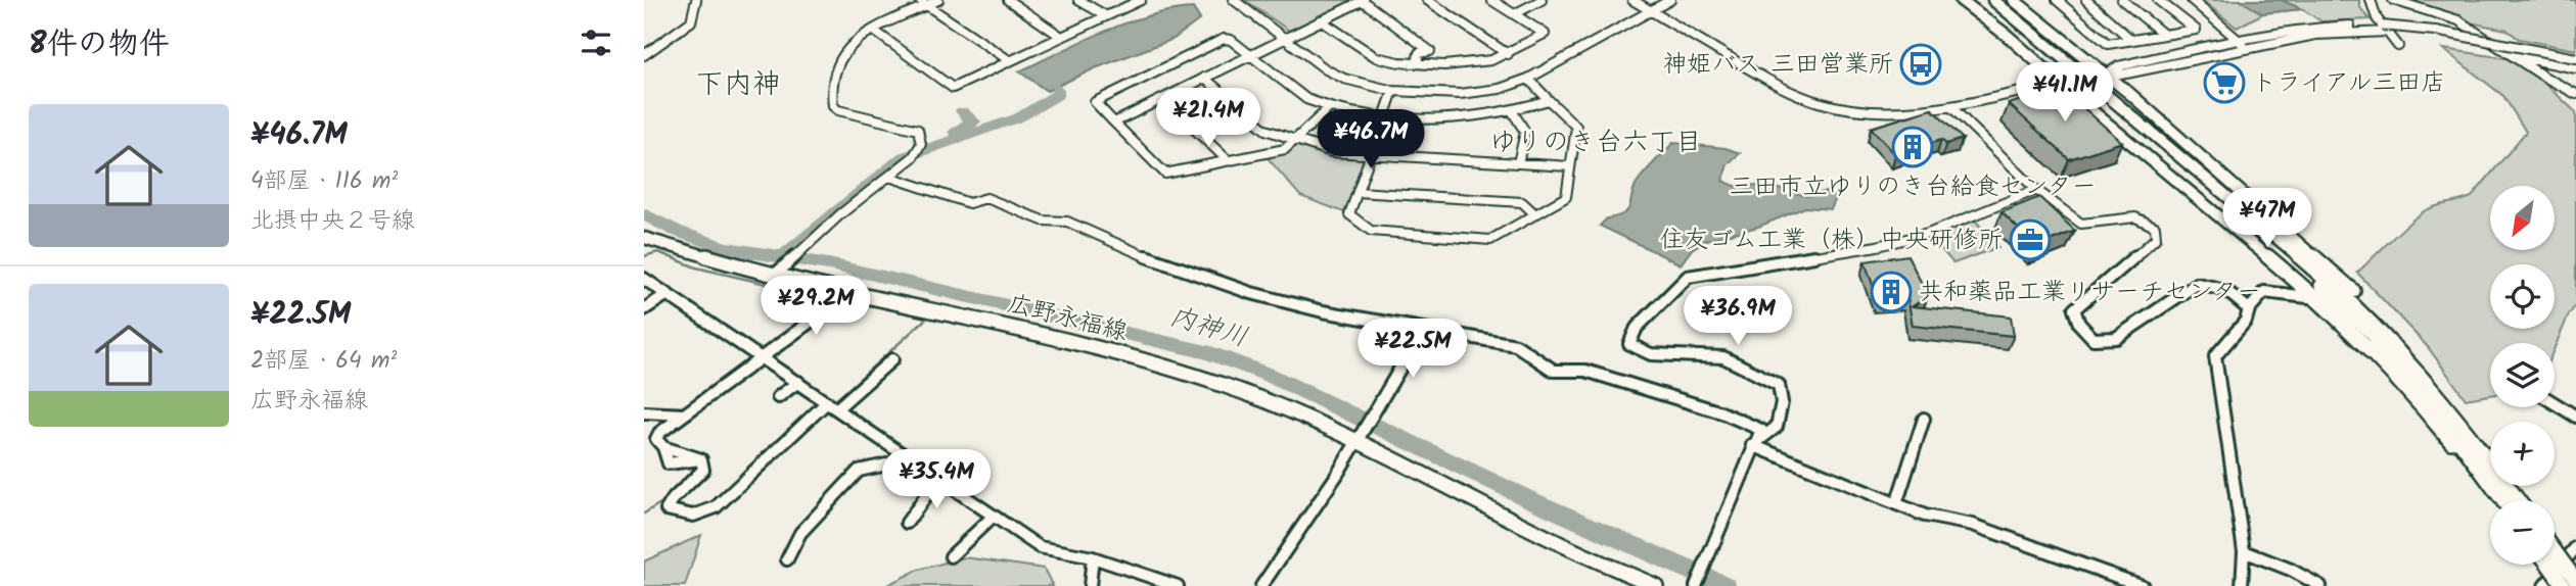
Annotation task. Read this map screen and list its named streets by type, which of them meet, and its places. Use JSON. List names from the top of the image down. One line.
{"streets":{"main road":["広野永福線"]},"districts":["下内神","ゆりのき台六丁目"],"water":["内神川"],"places":{"bus stop":["神姫バス 三田営業所"],"supermarket":["トライアル三田店"],"building":["三田市立ゆりのき台給食センター","共和薬品工業リサーチセンター"],"office":["住友ゴム工業（株）中央研修所"]},"north":"bottom left","page":{"heading":"8件の物件","price":["¥41.1M","¥21.4M","¥46.7M","¥47M","¥29.2M","¥36.9M","¥22.5M","¥35.4M"],"list":[{"name":"¥46.7M","note":"4部屋 · 116 m² · 北摂中央２号線"},{"name":"¥22.5M","note":"2部屋 · 64 m² · 広野永福線"}],"map_buttons":["+","−"]}}
